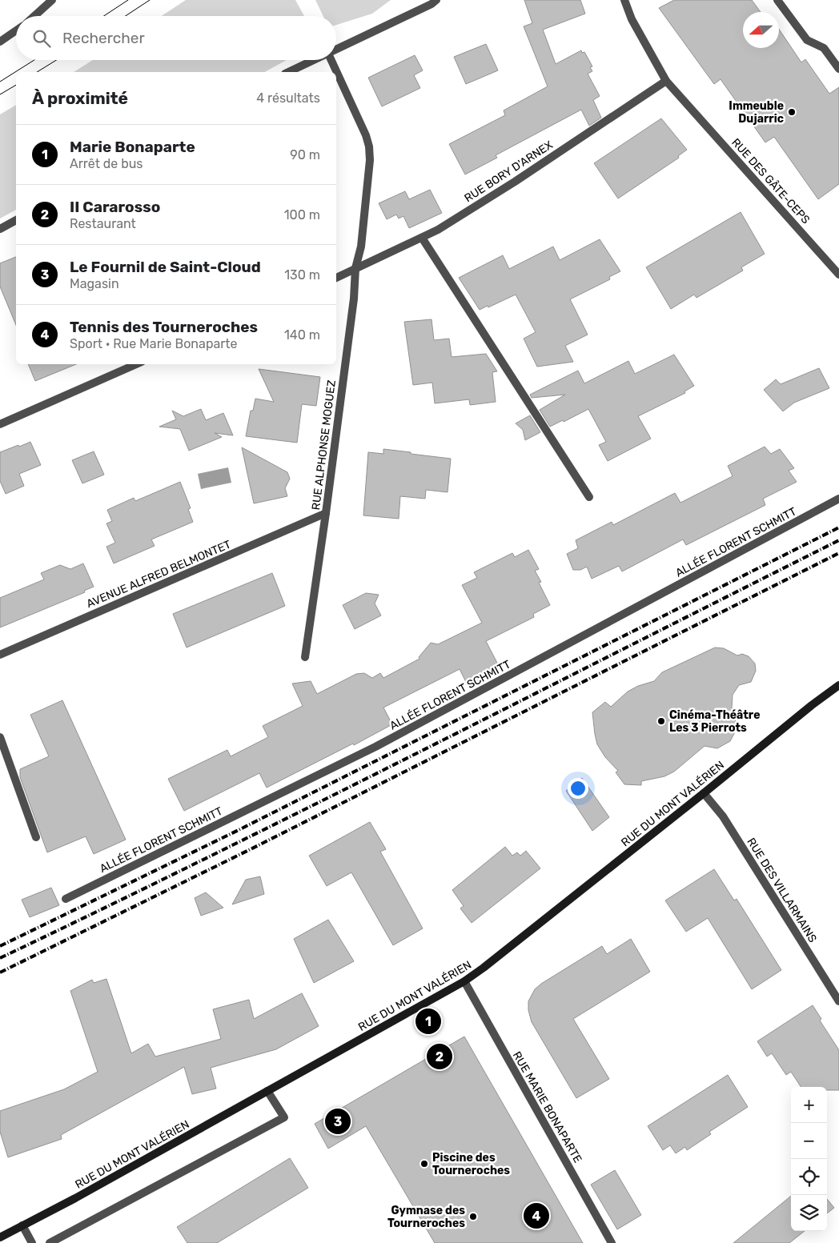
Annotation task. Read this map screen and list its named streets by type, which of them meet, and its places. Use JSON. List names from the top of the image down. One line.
{"streets":{"main road":["RUE DU MONT VALÉRIEN"],"street":["RUE BORY D'ARNEX","RUE DES GÂTE-CEPS","RUE ALPHONSE MOGUEZ","ALLÉE FLORENT SCHMITT","AVENUE ALFRED BELMONTET","RUE DES VILLARMAINS","RUE MARIE BONAPARTE"]},"crossings":[["RUE BORY D'ARNEX","RUE DES GÂTE-CEPS"],["RUE BORY D'ARNEX","RUE ALPHONSE MOGUEZ"],["RUE ALPHONSE MOGUEZ","AVENUE ALFRED BELMONTET"],["RUE DU MONT VALÉRIEN","RUE DES VILLARMAINS"],["RUE DU MONT VALÉRIEN","RUE MARIE BONAPARTE"]],"places":["Immeuble Dujarric","Cinéma-Théâtre Les 3 Pierrots","Piscine des Tourneroches","Gymnase des Tourneroches"],"north":"left","page":{"search":"Rechercher","heading":["À proximité","4 résultats"],"list":[{"mark":"1","name":"Marie Bonaparte","note":"Arrêt de bus","value":"90 m"},{"mark":"2","name":"II Cararosso","note":"Restaurant","value":"100 m"},{"mark":"3","name":"Le Fournil de Saint-Cloud","note":"Magasin","value":"130 m"},{"mark":"4","name":"Tennis des Tourneroches","note":"Sport · Rue Marie Bonaparte","value":"140 m"}],"pins":["1","2","3","4"],"map_buttons":["+","−"]}}
